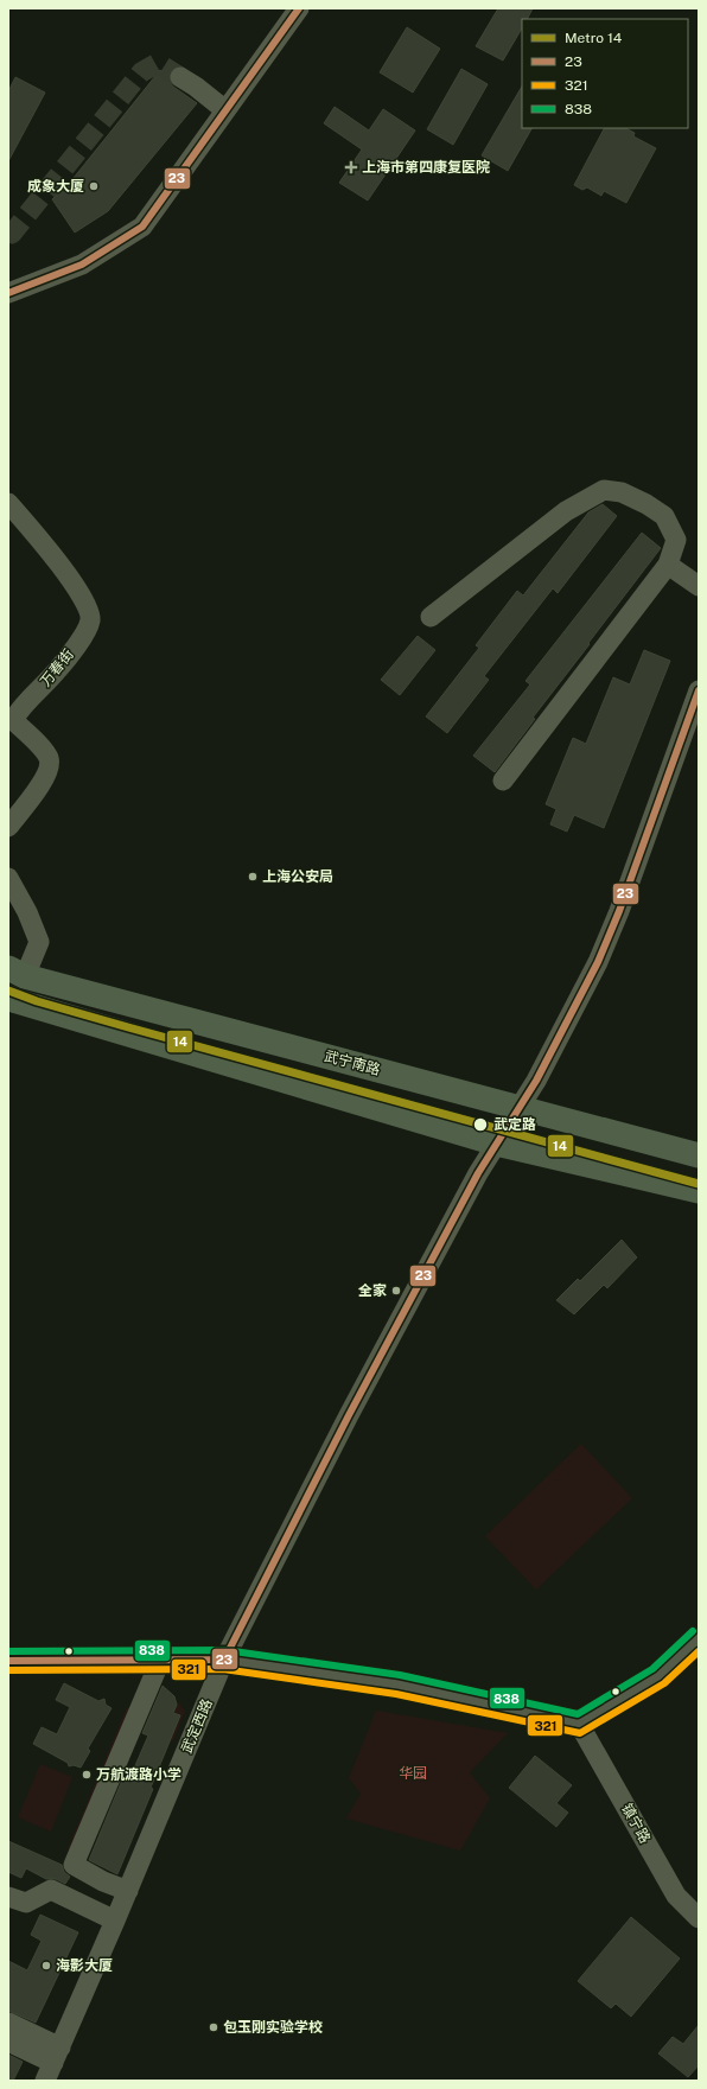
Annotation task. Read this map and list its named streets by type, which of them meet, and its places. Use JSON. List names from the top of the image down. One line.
{"streets":{"main road":["武宁南路"],"street":["万春街","武定西路","镇宁路"]},"crossings":[["武宁南路","武定西路"]],"parks":["华园"],"places":{"health":["上海市第四康复医院"],"other":["成象大厦","上海公安局","武定路","全家","万航渡路小学","海影大厦","包玉刚实验学校"]},"lines":["transit line 23","metro line 14","transit line 838","transit line 321"],"legend":["Metro 14","23","321","838"]}
